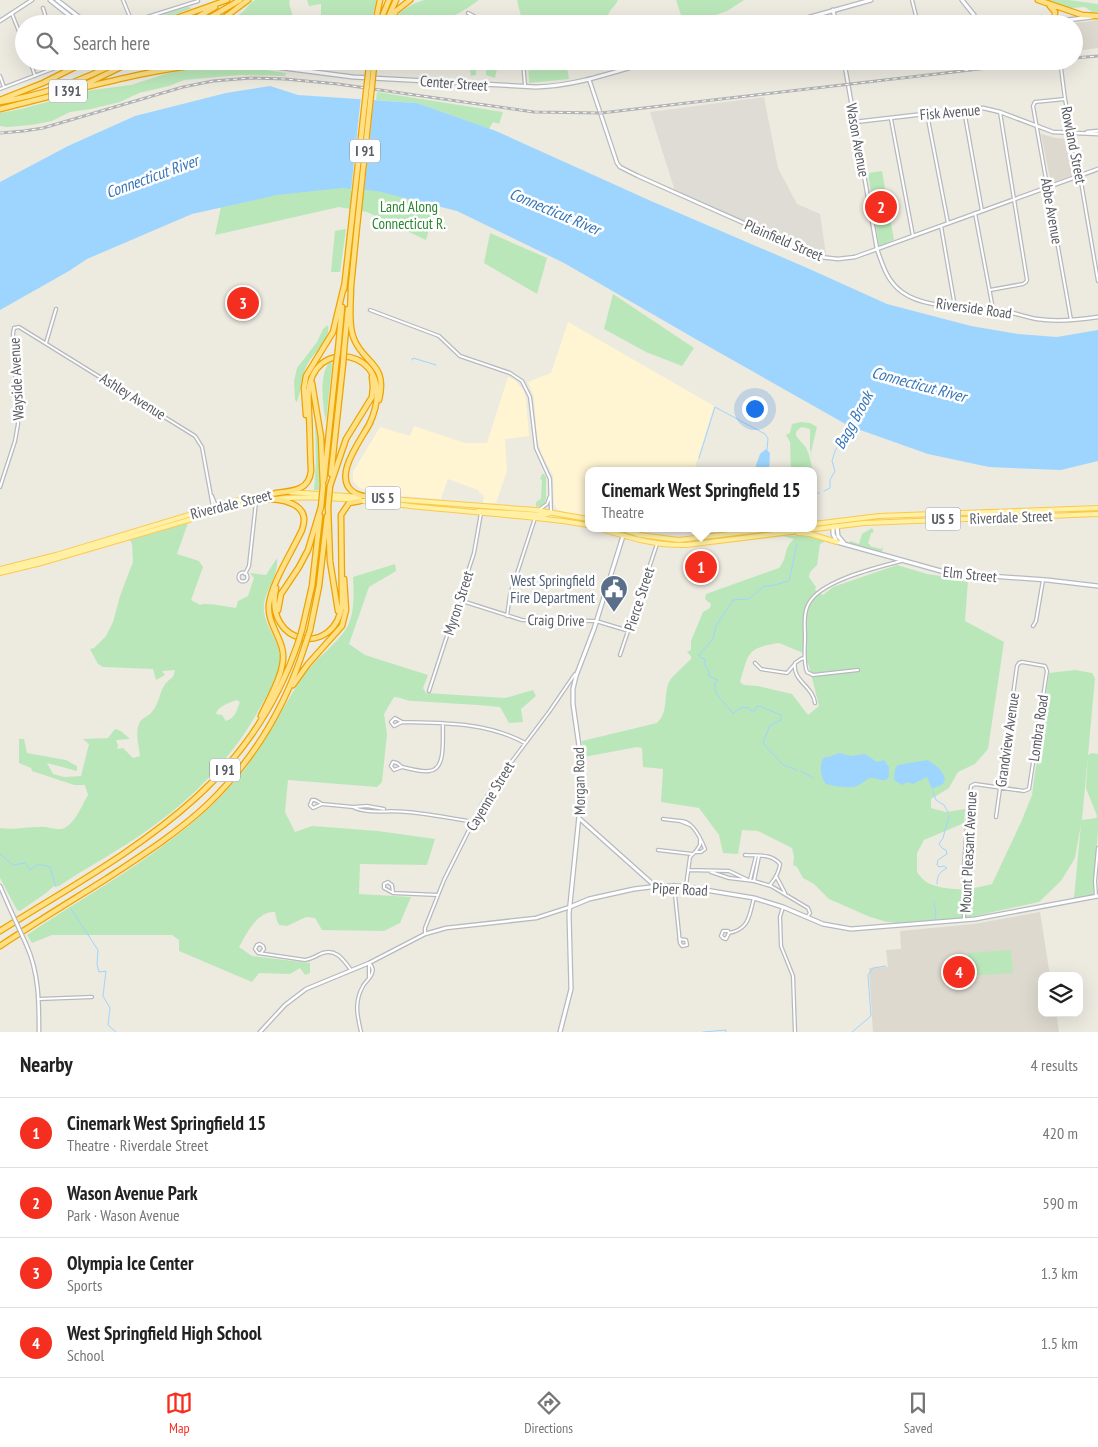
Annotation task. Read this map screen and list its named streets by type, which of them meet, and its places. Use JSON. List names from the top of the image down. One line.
{"streets":{"highway":["I 391","I 91"],"main road":["Center Street","US 5","Riverdale Street","Elm Street","Morgan Road","Piper Road"],"street":["Fisk Avenue","Wason Avenue","Rowland Street","Abbe Avenue","Plainfield Street","Riverside Road","Wayside Avenue","Ashley Avenue","Pierce Street","Myron Street","Craig Drive","Lombra Road","Grandview Avenue","Cayenne Street","Mount Pleasant Avenue"]},"crossings":[["Center Street","Plainfield Street"],["Fisk Avenue","Wason Avenue"],["Fisk Avenue","Rowland Street"],["Fisk Avenue","Abbe Avenue"],["Wason Avenue","Plainfield Street"],["Wason Avenue","Riverside Road"],["Rowland Street","Abbe Avenue"],["Rowland Street","Plainfield Street"],["Abbe Avenue","Plainfield Street"],["Abbe Avenue","Riverside Road"],["Plainfield Street","Riverside Road"],["Wayside Avenue","Ashley Avenue"],["Ashley Avenue","Riverdale Street"],["Riverdale Street","Pierce Street"],["Riverdale Street","Myron Street"],["Riverdale Street","Morgan Road"],["Pierce Street","Craig Drive"],["Myron Street","Craig Drive"],["Craig Drive","Morgan Road"],["Lombra Road","Grandview Avenue"],["Lombra Road","Mount Pleasant Avenue"],["Grandview Avenue","Mount Pleasant Avenue"],["Morgan Road","Cayenne Street"],["Morgan Road","Piper Road"],["Cayenne Street","Piper Road"],["Mount Pleasant Avenue","Piper Road"]],"water":["Connecticut River","Bagg Brook"],"parks":["Land Along Connecticut R."],"places":{"public building":["West Springfield Fire Department"]},"page":{"search":"Search here","pins":["2","3","1","4"],"popup":["Cinemark West Springfield 15","Theatre"],"heading":["Nearby","4 results"],"list":[{"mark":"1","name":"Cinemark West Springfield 15","note":"Theatre · Riverdale Street","value":"420 m"},{"mark":"2","name":"Wason Avenue Park","note":"Park · Wason Avenue","value":"590 m"},{"mark":"3","name":"Olympia Ice Center","note":"Sports","value":"1.3 km"},{"mark":"4","name":"West Springfield High School","note":"School","value":"1.5 km"}],"nav":["Map","Directions","Saved"]}}
